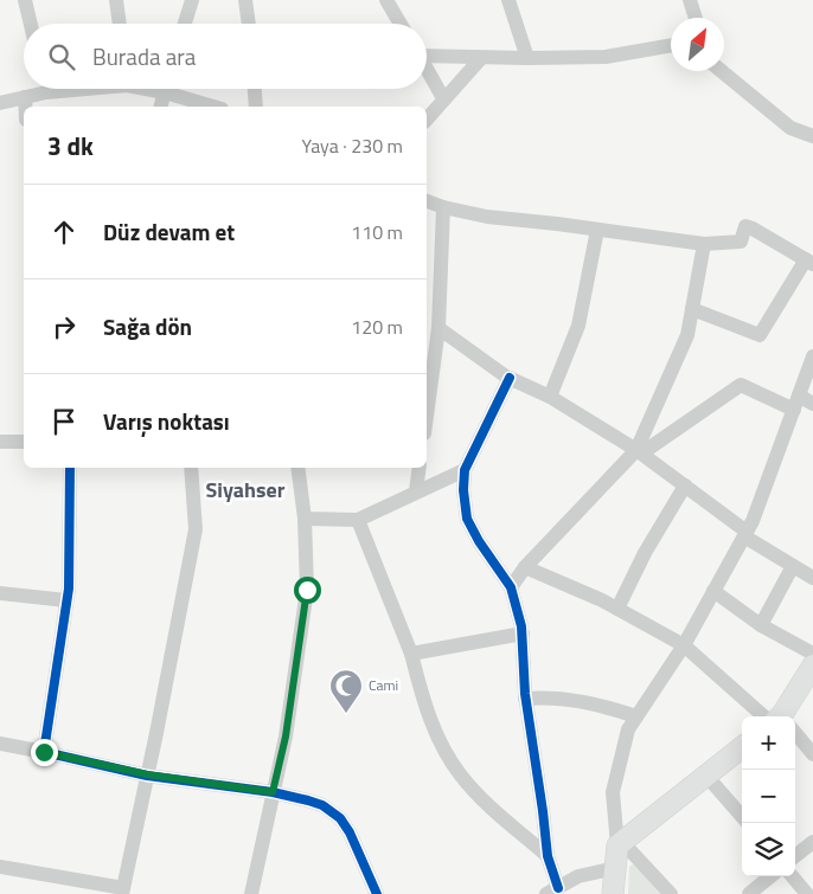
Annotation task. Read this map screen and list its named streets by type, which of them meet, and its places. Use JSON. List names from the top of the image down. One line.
{"districts":["Siyahser"],"places":{"mosque":["Cami"]},"north":"top right","page":{"search":"Burada ara","heading":["3 dk","Yaya · 230 m"],"list":[["Düz devam et","110 m"],["Sağa dön","120 m"],"Varış noktası"],"map_buttons":["+","−"]}}
